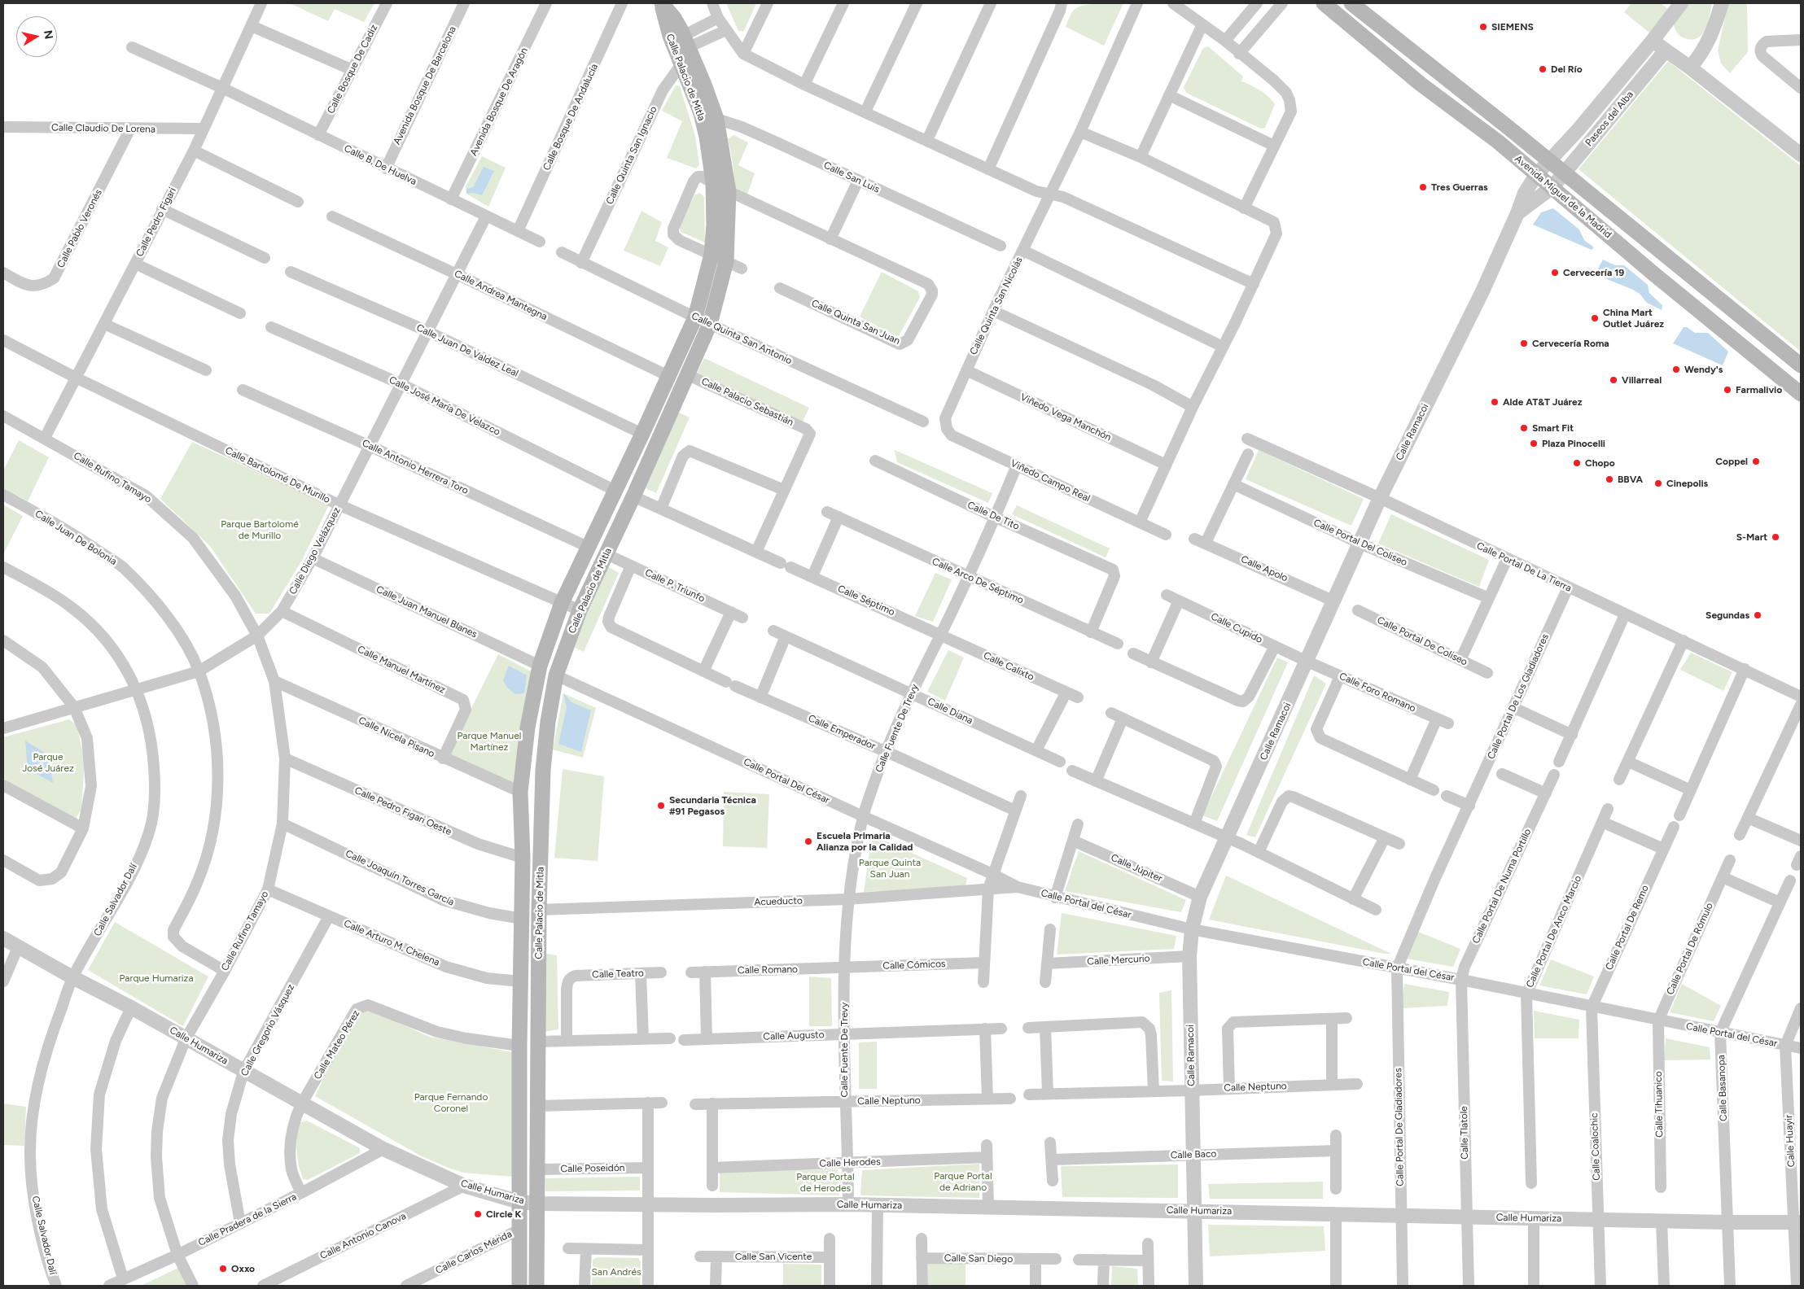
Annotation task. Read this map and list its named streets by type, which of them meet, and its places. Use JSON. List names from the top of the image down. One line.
{"streets":{"main road":["Calle Palacio de Mitla","Avenida Miguel de la Madrid"],"street":["Calle Bosque De Cadiz","Avenida Bosque De Barcelona","Avenida Bosque De Aragón","Calle Bosque De Andalucía","Paseos del Alba","Calle Claudio De Lorena","Calle Quinta San Ignacio","Calle B. De Huelva","Calle San Luis","Calle Pedro Figari","Calle Pablo Veronés","Calle Andrea Mantegna","Calle Quinta San Nicolás","Calle Quinta San Juan","Calle Quinta San Antonio","Calle Juan De Valdez Leal","Calle Palacio Sebastián","Calle José María De Velazco","Viñedo Vega Manchón","Calle Ramacoi","Calle Antonio Herrera Toro","Calle Bartolomé De Murillo","Calle Rufino Tamayo","Viñedo Campo Real","Calle De Tito","Calle Juan De Bolonia","Calle Portal Del Coliseo","Calle Diego Velázquez","Calle Portal De La Tierra","Calle Apolo","Calle Arco De Séptimo","Calle P. Triunfo","Calle Séptimo","Calle Juan Manuel Blanes","Calle Cupido","Calle Portal De Coliseo","Calle Calixto","Calle Manuel Martínez","Calle Foro Romano","Calle Portal De Los Gladiadores","Calle Diana","Calle Fuente De Trevy","Calle Emperador","Calle Nicela Pisano","Calle Portal Del César","Calle Pedro Figari Oeste","Calle Júpiter","Calle Joaquín Torres García","Calle Portal De Numa Portillo","Calle Salvador Dalí","Acueducto","Calle Portal del César","Calle Portal De Remo","Calle Portal De Anco Marcio","Calle Arturo M. Chelena","Calle Portal De Rómulo","Calle Mercurio","Calle Cómicos","Calle Romano","Calle Teatro","Calle Gregorio Vásquez","Calle Augusto","Calle Mateo Pérez","Calle Humariza","Calle Neptuno","Calle Basanopa","Calle Tihuanico","Calle Portal De Gladiadores","Calle Tlatole","Calle Huayir","Calle Coalochic","Calle Baco","Calle Herodes","Calle Poseidón","Calle Pradera de la Sierra","Calle Antonio Canova","Calle Carlos Mérida","Calle San Vicente","Calle San Diego"]},"crossings":[["Calle Bosque De Cadiz","Calle B. De Huelva"],["Calle Palacio de Mitla","Calle Quinta San Ignacio"],["Calle Palacio de Mitla","Calle San Luis"],["Calle Palacio de Mitla","Calle Andrea Mantegna"],["Calle Palacio de Mitla","Calle Quinta San Juan"],["Calle Palacio de Mitla","Calle Quinta San Antonio"],["Calle Palacio de Mitla","Calle Juan De Valdez Leal"],["Calle Palacio de Mitla","Calle Palacio Sebastián"],["Calle Palacio de Mitla","Calle José María De Velazco"],["Calle Palacio de Mitla","Calle Antonio Herrera Toro"],["Calle Palacio de Mitla","Calle Bartolomé De Murillo"],["Calle Palacio de Mitla","Calle P. Triunfo"],["Calle Palacio de Mitla","Calle Séptimo"],["Calle Palacio de Mitla","Calle Juan Manuel Blanes"],["Calle Palacio de Mitla","Calle Nicela Pisano"],["Calle Palacio de Mitla","Calle Portal Del César"],["Calle Palacio de Mitla","Calle Pedro Figari Oeste"],["Calle Palacio de Mitla","Calle Joaquín Torres García"],["Calle Palacio de Mitla","Acueducto"],["Calle Palacio de Mitla","Calle Arturo M. Chelena"],["Calle Palacio de Mitla","Calle Mateo Pérez"],["Calle Palacio de Mitla","Calle Humariza"],["Calle Palacio de Mitla","Calle Poseidón"],["Calle Palacio de Mitla","Calle Carlos Mérida"],["Avenida Bosque De Barcelona","Calle B. De Huelva"],["Avenida Bosque De Aragón","Calle B. De Huelva"],["Calle Bosque De Andalucía","Calle B. De Huelva"],["Paseos del Alba","Avenida Miguel de la Madrid"],["Paseos del Alba","Calle Ramacoi"],["Calle Claudio De Lorena","Calle Pedro Figari"],["Calle Claudio De Lorena","Calle Pablo Veronés"],["Calle Quinta San Ignacio","Calle Quinta San Antonio"],["Calle B. De Huelva","Calle Pedro Figari"],["Calle B. De Huelva","Calle Diego Velázquez"],["Avenida Miguel de la Madrid","Calle Ramacoi"],["Calle Pedro Figari","Calle Bartolomé De Murillo"],["Calle Pedro Figari","Calle Rufino Tamayo"],["Calle Andrea Mantegna","Calle Diego Velázquez"],["Calle Quinta San Nicolás","Viñedo Vega Manchón"],["Calle Quinta San Nicolás","Viñedo Campo Real"],["Calle Juan De Valdez Leal","Calle Diego Velázquez"],["Calle José María De Velazco","Calle Diego Velázquez"],["Calle Ramacoi","Calle Portal Del Coliseo"],["Calle Ramacoi","Calle Portal De La Tierra"],["Calle Ramacoi","Calle Apolo"],["Calle Ramacoi","Calle Cupido"],["Calle Ramacoi","Calle Foro Romano"],["Calle Ramacoi","Calle Júpiter"],["Calle Ramacoi","Calle Portal del César"],["Calle Ramacoi","Calle Mercurio"],["Calle Ramacoi","Calle Humariza"],["Calle Ramacoi","Calle Neptuno"],["Calle Ramacoi","Calle Baco"],["Calle Antonio Herrera Toro","Calle Diego Velázquez"],["Calle Bartolomé De Murillo","Calle Diego Velázquez"],["Calle Rufino Tamayo","Calle Juan De Bolonia"],["Calle Rufino Tamayo","Calle Diego Velázquez"],["Calle Rufino Tamayo","Calle Nicela Pisano"],["Calle Rufino Tamayo","Calle Pedro Figari Oeste"],["Calle Rufino Tamayo","Calle Joaquín Torres García"],["Calle Rufino Tamayo","Calle Arturo M. Chelena"],["Calle Rufino Tamayo","Calle Humariza"],["Calle Rufino Tamayo","Calle Pradera de la Sierra"],["Viñedo Campo Real","Calle Fuente De Trevy"],["Calle De Tito","Calle Arco De Séptimo"],["Calle De Tito","Calle Fuente De Trevy"],["Calle Juan De Bolonia","Calle Diego Velázquez"],["Calle Portal Del Coliseo","Calle Apolo"],["Calle Diego Velázquez","Calle Juan Manuel Blanes"],["Calle Diego Velázquez","Calle Manuel Martínez"],["Calle Diego Velázquez","Calle Salvador Dalí"],["Calle Portal De La Tierra","Calle Portal De Los Gladiadores"],["Calle Arco De Séptimo","Calle Fuente De Trevy"],["Calle P. Triunfo","Calle Emperador"],["Calle Séptimo","Calle Calixto"],["Calle Séptimo","Calle Fuente De Trevy"],["Calle Cupido","Calle Foro Romano"],["Calle Calixto","Calle Fuente De Trevy"],["Calle Manuel Martínez","Calle Nicela Pisano"],["Calle Portal De Los Gladiadores","Calle Portal del César"],["Calle Portal De Los Gladiadores","Calle Portal De Gladiadores"],["Calle Diana","Calle Fuente De Trevy"],["Calle Fuente De Trevy","Calle Emperador"],["Calle Fuente De Trevy","Calle Portal Del César"],["Calle Fuente De Trevy","Acueducto"],["Calle Fuente De Trevy","Calle Cómicos"],["Calle Fuente De Trevy","Calle Romano"],["Calle Fuente De Trevy","Calle Augusto"],["Calle Fuente De Trevy","Calle Humariza"],["Calle Fuente De Trevy","Calle Neptuno"],["Calle Fuente De Trevy","Calle Herodes"],["Calle Portal Del César","Acueducto"],["Calle Portal Del César","Calle Portal del César"],["Calle Portal De Numa Portillo","Calle Portal del César"],["Calle Portal De Numa Portillo","Calle Tlatole"],["Calle Salvador Dalí","Calle Humariza"],["Acueducto","Calle Portal del César"],["Calle Portal del César","Calle Portal De Remo"],["Calle Portal del César","Calle Portal De Anco Marcio"],["Calle Portal del César","Calle Portal De Rómulo"],["Calle Portal del César","Calle Basanopa"],["Calle Portal del César","Calle Tihuanico"],["Calle Portal del César","Calle Portal De Gladiadores"],["Calle Portal del César","Calle Tlatole"],["Calle Portal del César","Calle Huayir"],["Calle Portal del César","Calle Coalochic"],["Calle Portal De Remo","Calle Coalochic"],["Calle Arturo M. Chelena","Calle Gregorio Vásquez"],["Calle Portal De Rómulo","Calle Tihuanico"],["Calle Cómicos","Calle Romano"],["Calle Gregorio Vásquez","Calle Humariza"],["Calle Gregorio Vásquez","Calle Pradera de la Sierra"],["Calle Mateo Pérez","Calle Humariza"],["Calle Mateo Pérez","Calle Pradera de la Sierra"],["Calle Humariza","Calle Basanopa"],["Calle Humariza","Calle Portal De Gladiadores"],["Calle Humariza","Calle Tlatole"],["Calle Humariza","Calle Huayir"],["Calle Humariza","Calle Coalochic"],["Calle Humariza","Calle Pradera de la Sierra"],["Calle Humariza","Calle Antonio Canova"]],"parks":["Parque Bartolomé de Murillo","Parque Manuel Martínez","Parque José Juárez","Parque Quinta San Juan","Parque Humariza","Parque Fernando Coronel","Parque Portal de Adriano","Parque Portal de Herodes","San Andrés"],"places":["SIEMENS","Del Río","Tres Guerras","Cervecería 19","China Mart Outlet Juárez","Cervecería Roma","Wendy's","Villarreal","Farmalivio","Alde AT&T Juárez","Smart Fit","Plaza Pinocelli","Coppel","Chopo","BBVA","Cinepolis","S-Mart","Segundas","Secundaria Técnica #91 Pegasos","Escuela Primaria Alianza por la Calidad","Circle K","Oxxo"],"north":"right"}
